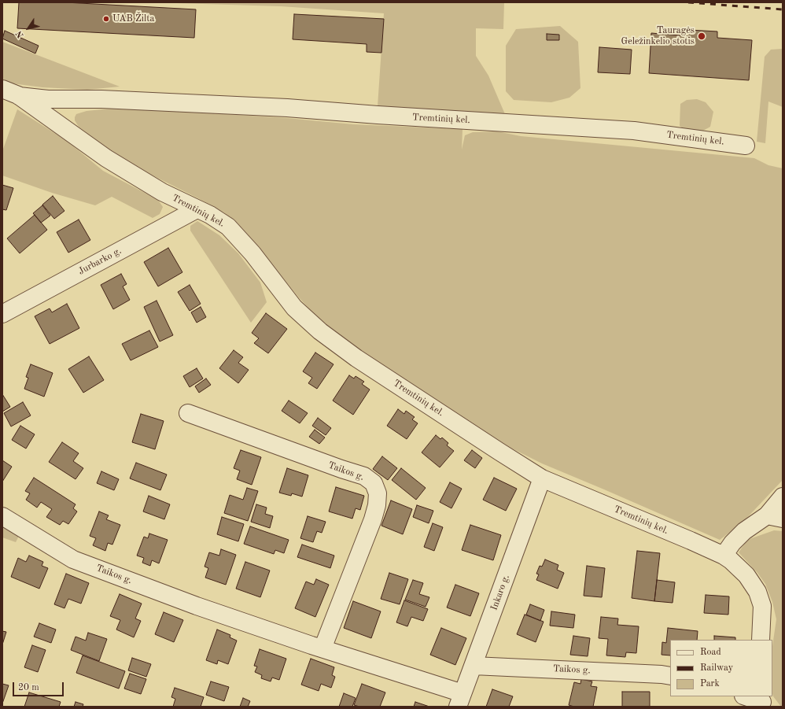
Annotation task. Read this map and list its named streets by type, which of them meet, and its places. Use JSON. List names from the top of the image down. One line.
{"streets":{"street":["Tremtinių kel.","Jurbarko g.","Taikos g.","Inkaro g."]},"crossings":[["Tremtinių kel.","Jurbarko g."],["Tremtinių kel.","Inkaro g."],["Taikos g.","Inkaro g."]],"places":["UAB Žilta","Tauragės Geležinkelio stotis"],"legend":["Road","Railway","Park"],"scale_bar":"20 m","north":"bottom left"}
